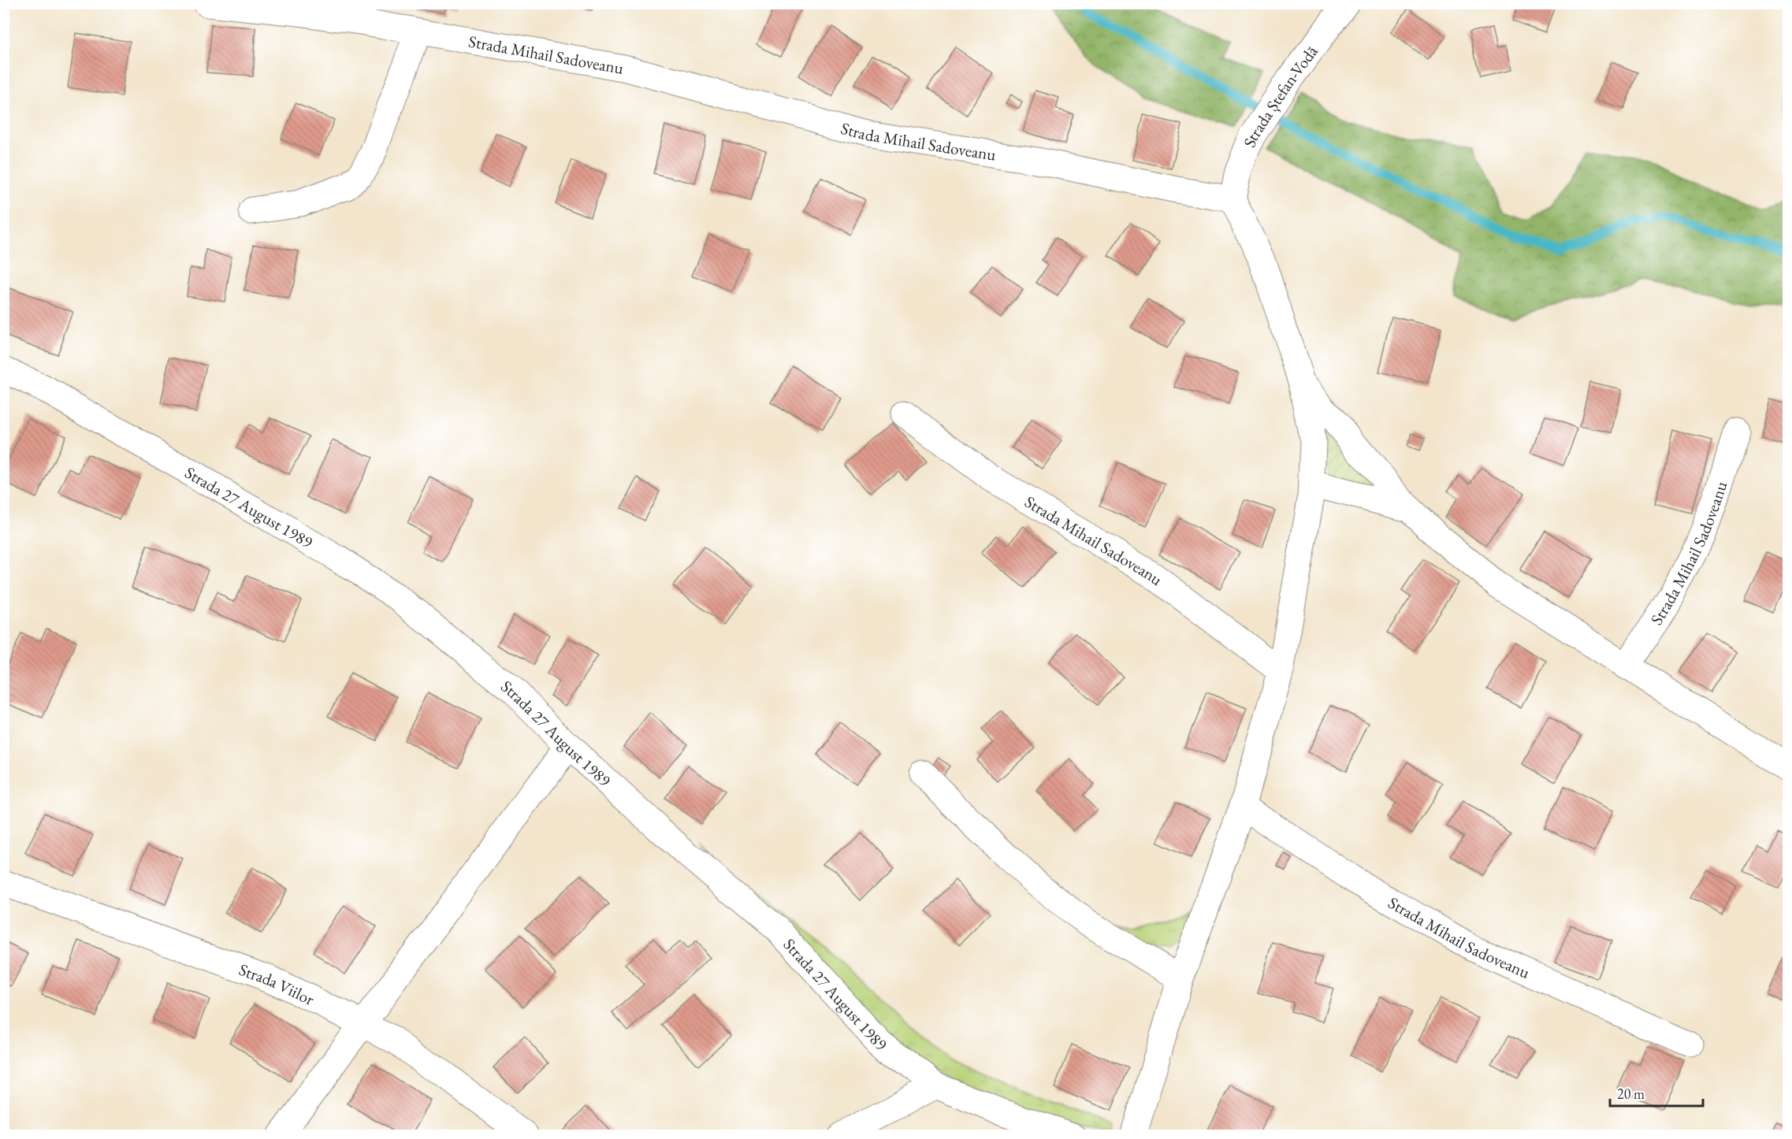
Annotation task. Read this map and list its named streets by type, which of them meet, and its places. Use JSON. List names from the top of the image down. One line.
{"streets":{"street":["Strada Mihail Sadoveanu","Strada Ștefan-Vodă","Strada 27 August 1989","Strada Viilor"]},"crossings":[["Strada Mihail Sadoveanu","Strada Ștefan-Vodă"]],"scale_bar":"20 m"}
